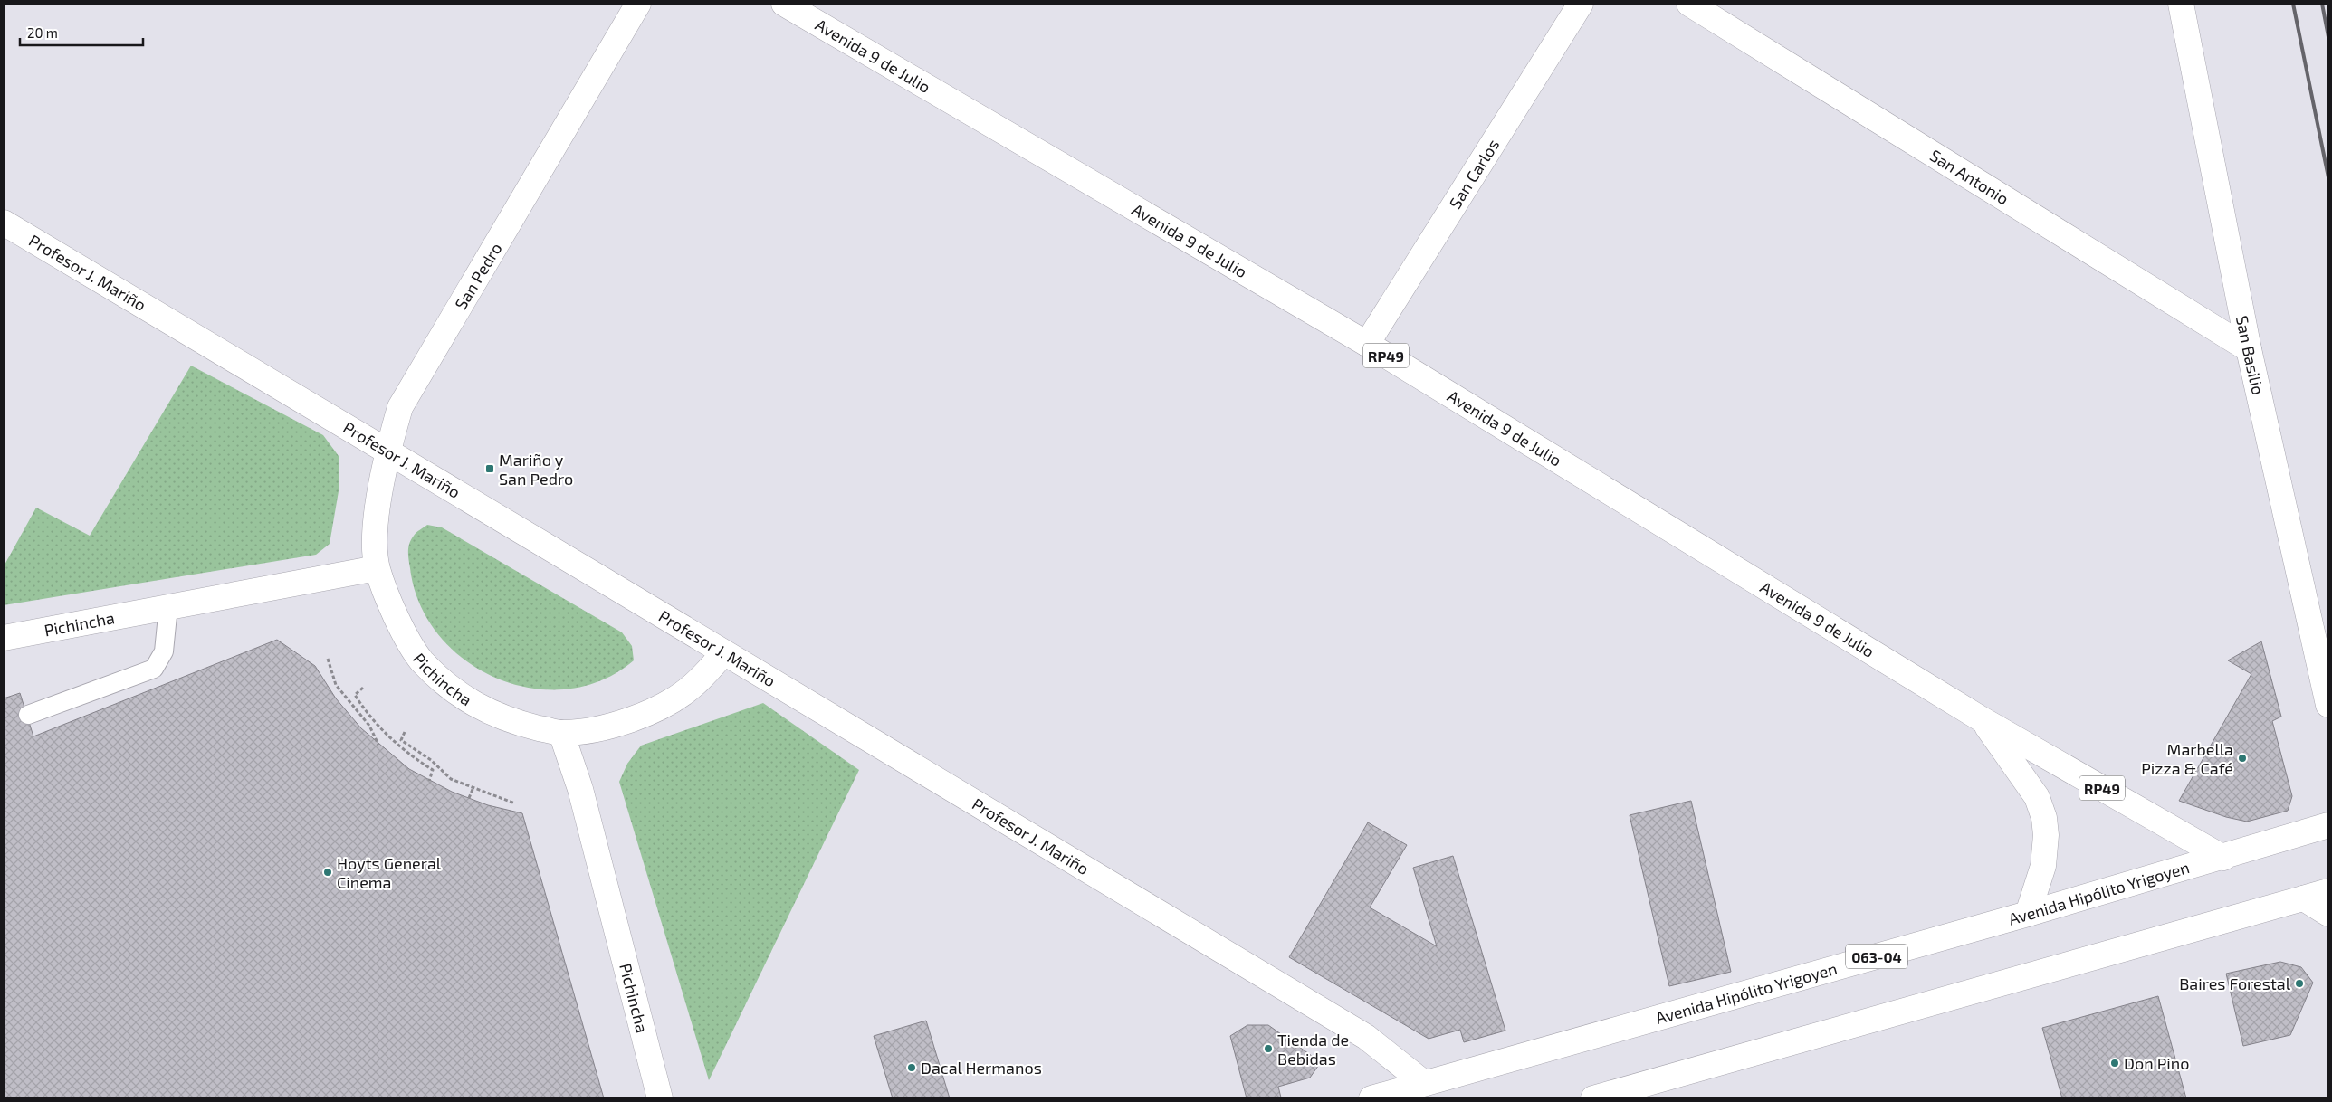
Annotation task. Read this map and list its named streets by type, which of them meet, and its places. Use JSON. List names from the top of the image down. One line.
{"streets":{"street":["Avenida 9 de Julio","San Carlos","San Antonio","Profesor J. Mariño","San Pedro","RP49","San Basilio","Pichincha","Avenida Hipólito Yrigoyen","063-04"]},"crossings":[["Avenida 9 de Julio","San Carlos"],["Avenida 9 de Julio","RP49"],["Avenida 9 de Julio","Avenida Hipólito Yrigoyen"],["San Antonio","San Basilio"],["Profesor J. Mariño","San Pedro"],["Profesor J. Mariño","Avenida Hipólito Yrigoyen"],["San Pedro","Pichincha"],["RP49","Avenida Hipólito Yrigoyen"]],"places":{"transit":["Mariño y San Pedro"],"other":["Marbella Pizza & Café","Hoyts General Cinema","Baires Forestal","Tienda de Bebidas","Don Pino","Dacal Hermanos"]},"scale_bar":"20 m"}
